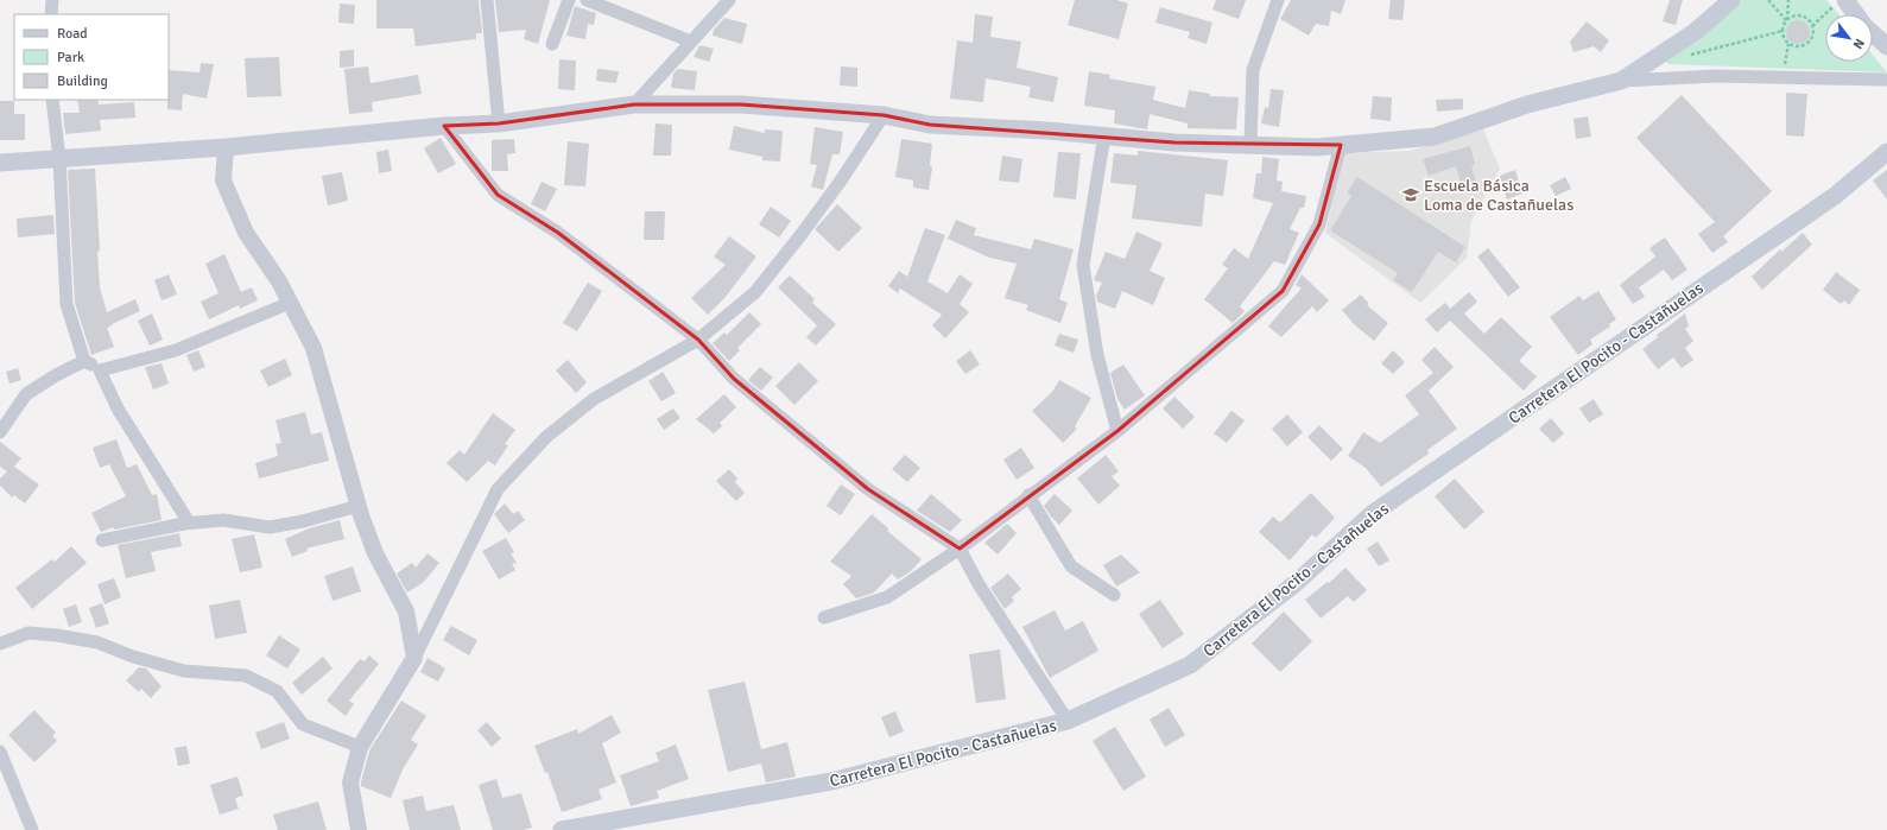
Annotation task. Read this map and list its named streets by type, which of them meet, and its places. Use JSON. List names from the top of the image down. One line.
{"streets":{"main road":["Carretera El Pocito - Castañuelas"]},"places":{"school or university":["Escuela Básica Loma de Castañuelas"]},"legend":["Road","Park","Building"],"north":"bottom right"}
